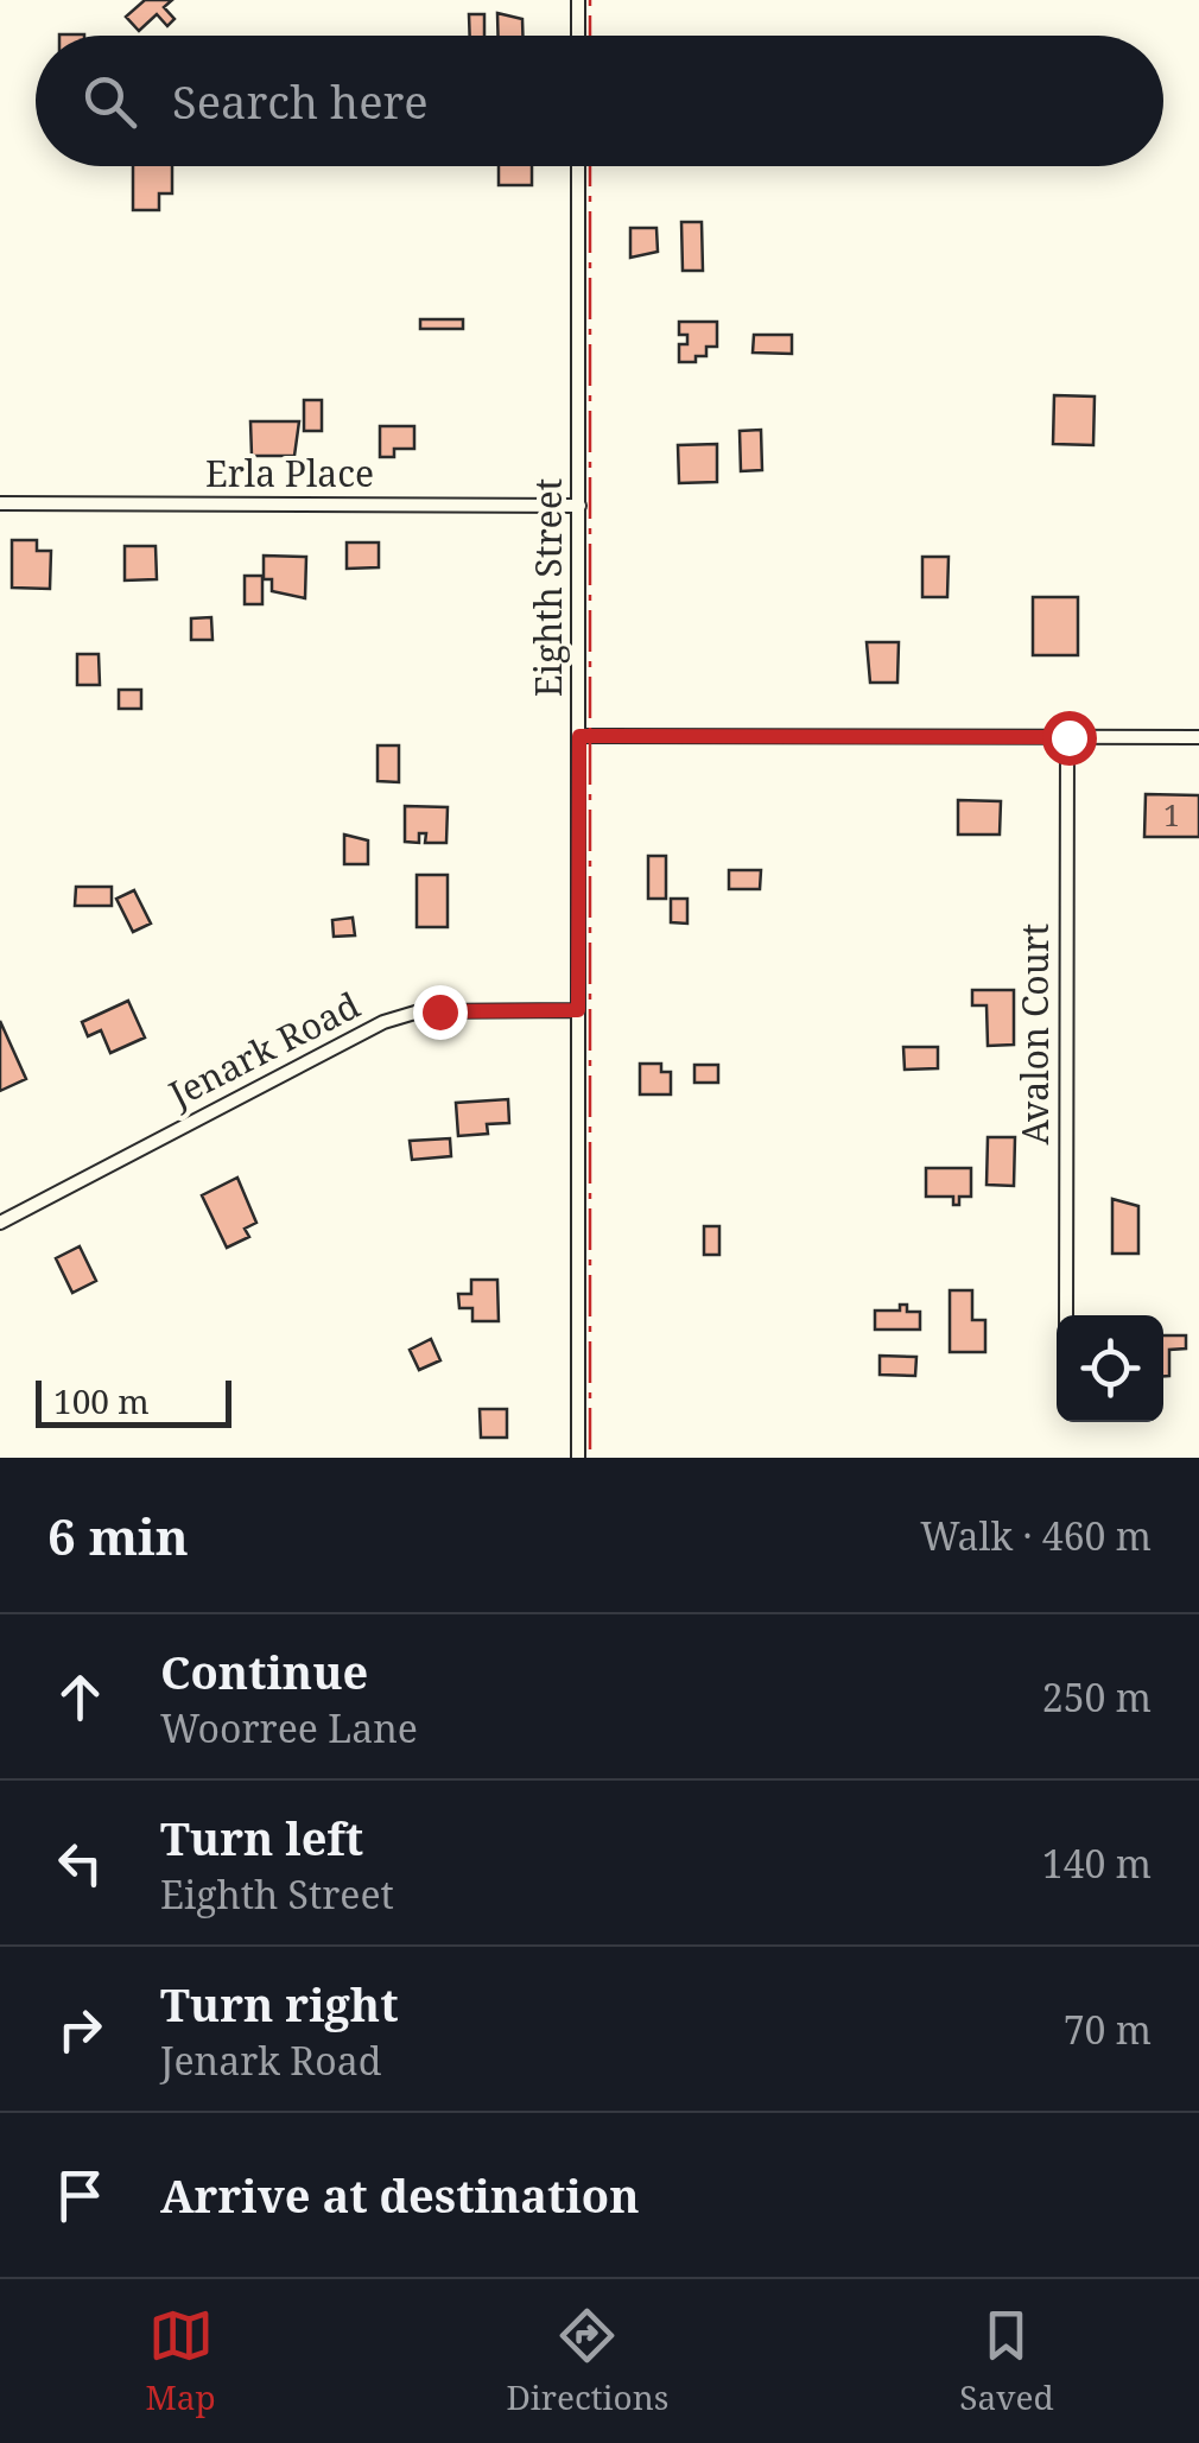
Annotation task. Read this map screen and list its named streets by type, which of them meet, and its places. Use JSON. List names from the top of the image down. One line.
{"streets":{"street":["Erla Place","Eighth Street","Avalon Court","Jenark Road"]},"crossings":[["Erla Place","Eighth Street"],["Eighth Street","Jenark Road"]],"house_numbers":["1"],"scale_bar":"100 m","page":{"search":"Search here","scale":"100 m","heading":["6 min","Walk · 460 m"],"list":[["Continue","Woorree Lane","250 m"],["Turn left","Eighth Street","140 m"],["Turn right","Jenark Road","70 m"],"Arrive at destination"],"nav":["Map","Directions","Saved"]}}
